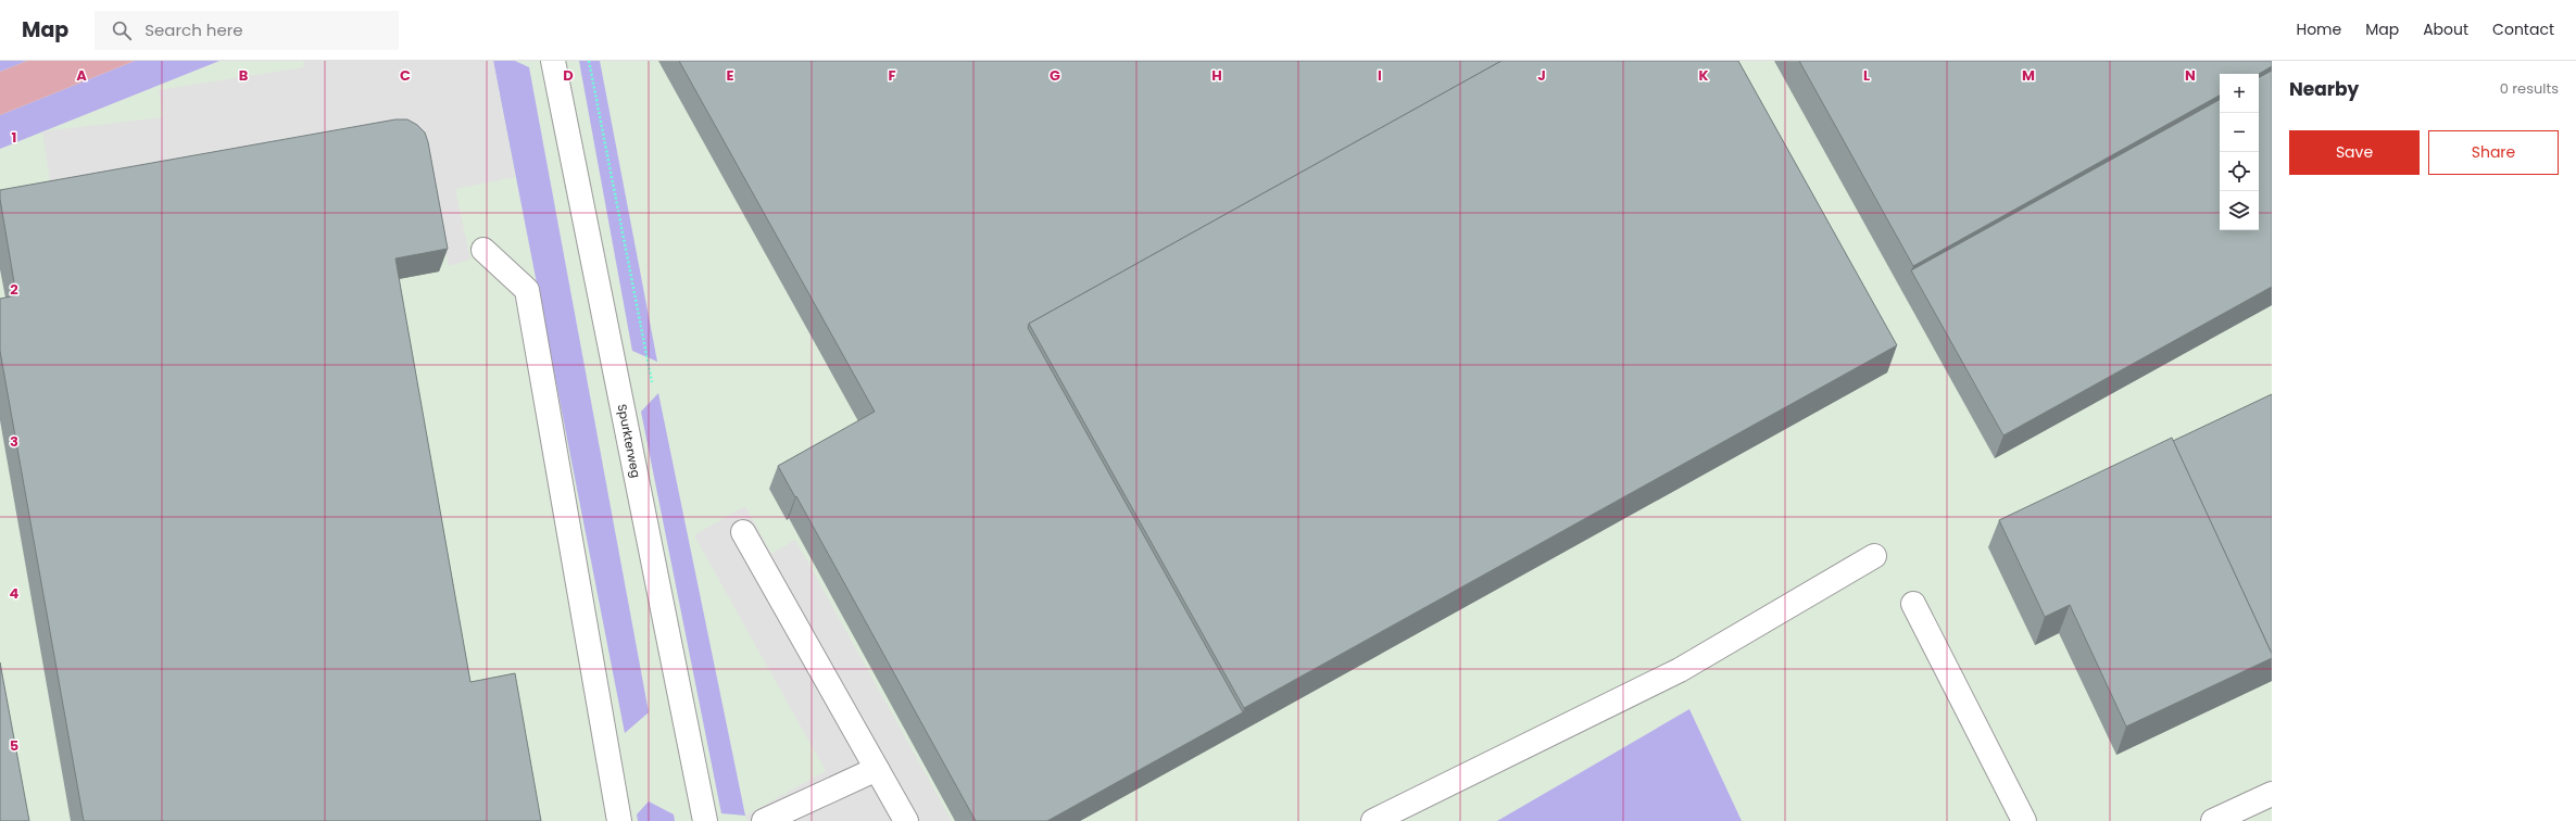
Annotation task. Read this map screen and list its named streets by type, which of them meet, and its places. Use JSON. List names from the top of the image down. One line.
{"streets":{"street":["Spurkterweg"]},"page":{"header":"Map","search":"Search here","nav":["Home","Map","About","Contact"],"heading":["Nearby","0 results"],"map_buttons":["+","−"],"buttons":["Save","Share"]},"grid":{"columns":["A","B","C","D","E","F","G","H","I","J","K","L","M","N"],"rows":["1","2","3","4","5"]}}
